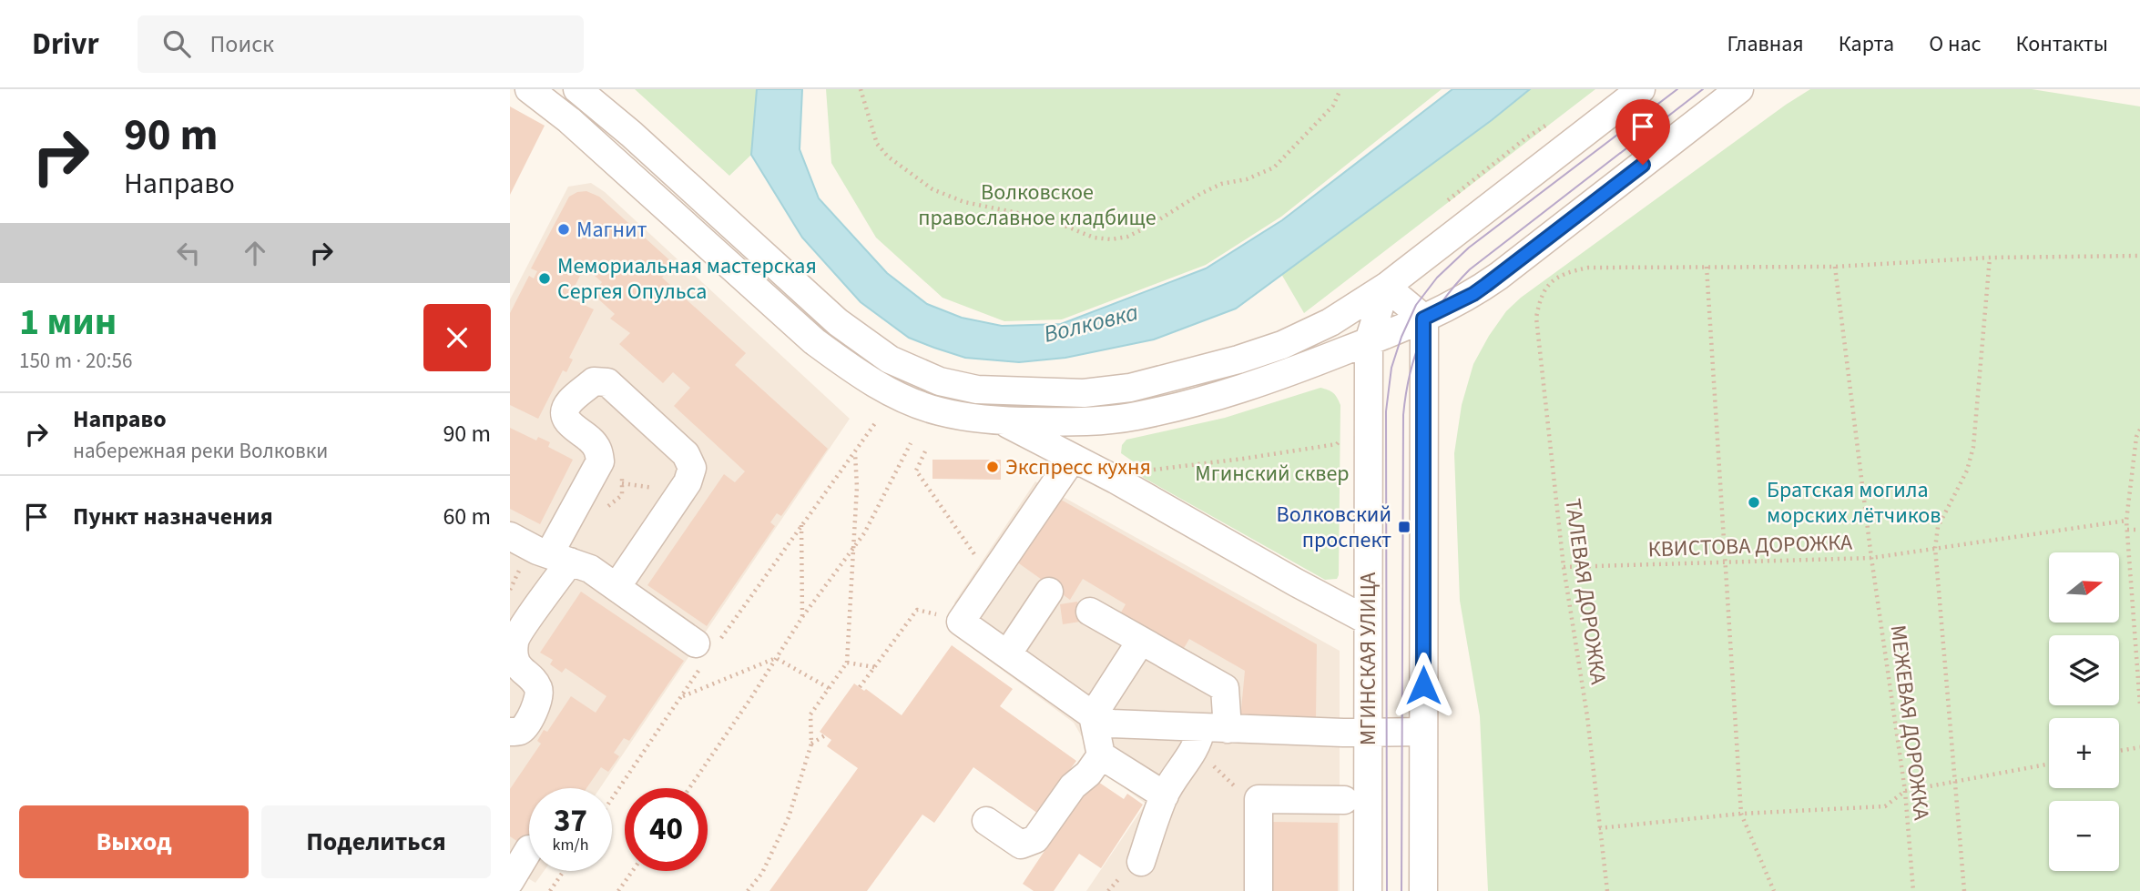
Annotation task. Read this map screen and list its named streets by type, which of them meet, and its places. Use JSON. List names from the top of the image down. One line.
{"streets":{"street":["МГИНСКАЯ УЛИЦА"],"path":["КВИСТОВА ДОРОЖКА","ТАЛЕВАЯ ДОРОЖКА","МЕЖЕВАЯ ДОРОЖКА"]},"crossings":[["КВИСТОВА ДОРОЖКА","ТАЛЕВАЯ ДОРОЖКА"],["КВИСТОВА ДОРОЖКА","МЕЖЕВАЯ ДОРОЖКА"]],"water":["Волковка"],"parks":["Волковское православное кладбище","Мгинский сквер"],"places":{"other":["Магнит","Мемориальная мастерская Сергея Опульса","Экспресс кухня","Братская могила морских лётчиков"],"transit":["Волковский проспект"]},"north":"right","page":{"header":"Drivr","search":"Поиск","nav":["Главная","Карта","О нас","Контакты"],"turn":["90 m","Направо"],"heading":["1 мин","150 m · 20:56"],"list":[{"name":"Направо","note":"набережная реки Волковки","value":"90 m"},{"name":"Пункт назначения","value":"60 m"}],"map_buttons":["+","−"],"speed":"37 km/h","limit":"40","buttons":["Выход","Поделиться"]}}
